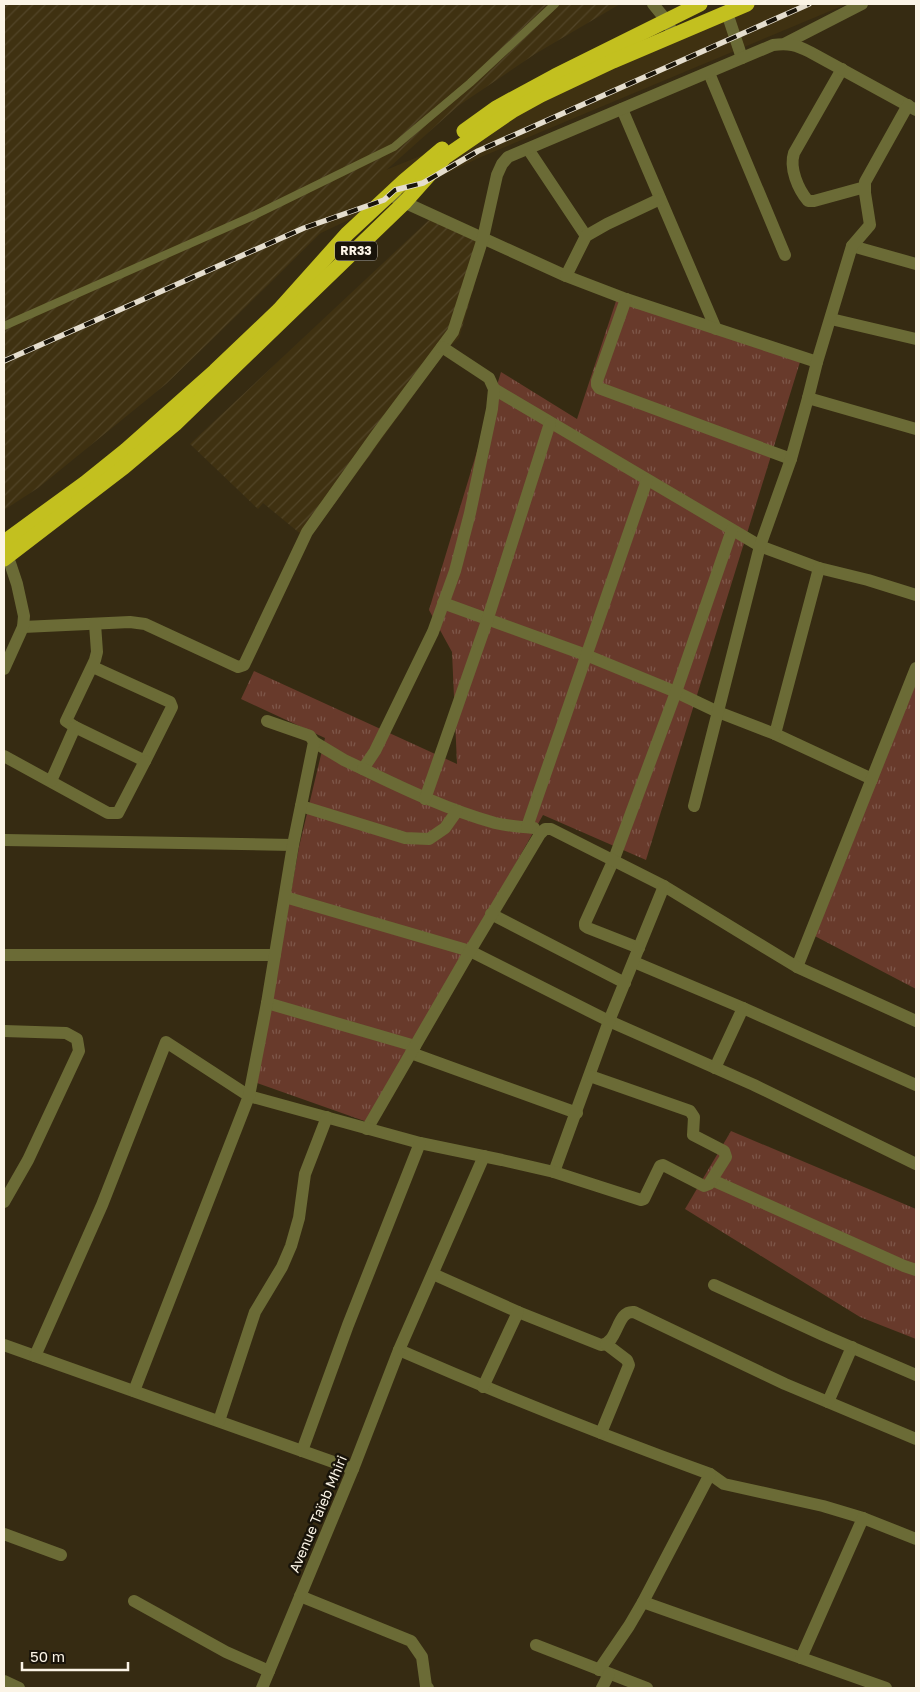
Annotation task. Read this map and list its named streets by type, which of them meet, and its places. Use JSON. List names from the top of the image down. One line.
{"streets":{"highway":["RR33"],"street":["Avenue Taïeb Mhiri"]},"scale_bar":"50 m"}
